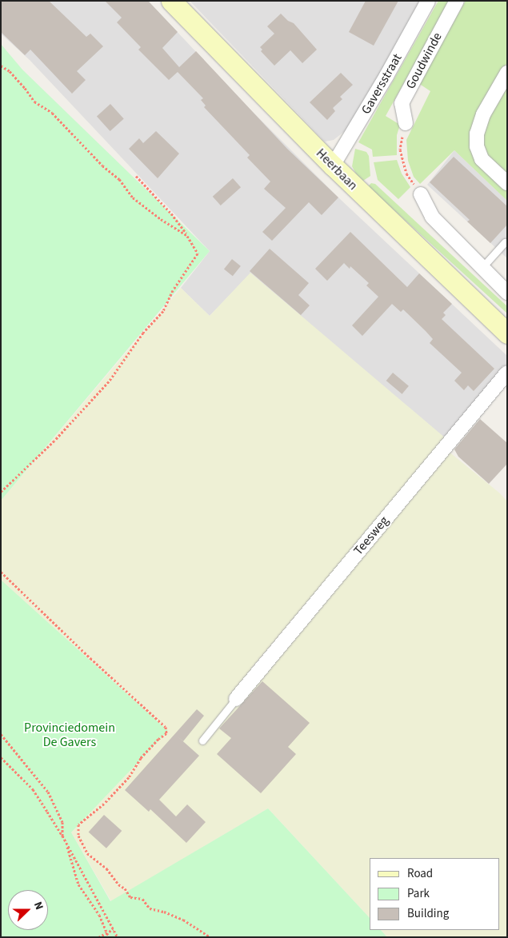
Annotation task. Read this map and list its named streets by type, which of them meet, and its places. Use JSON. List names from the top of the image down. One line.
{"streets":{"street":["Goudwinde","Gaversstraat","Heerbaan","Teesweg"]},"crossings":[["Gaversstraat","Heerbaan"]],"parks":["Provinciedomein De Gavers"],"legend":["Road","Park","Building"],"north":"right"}
